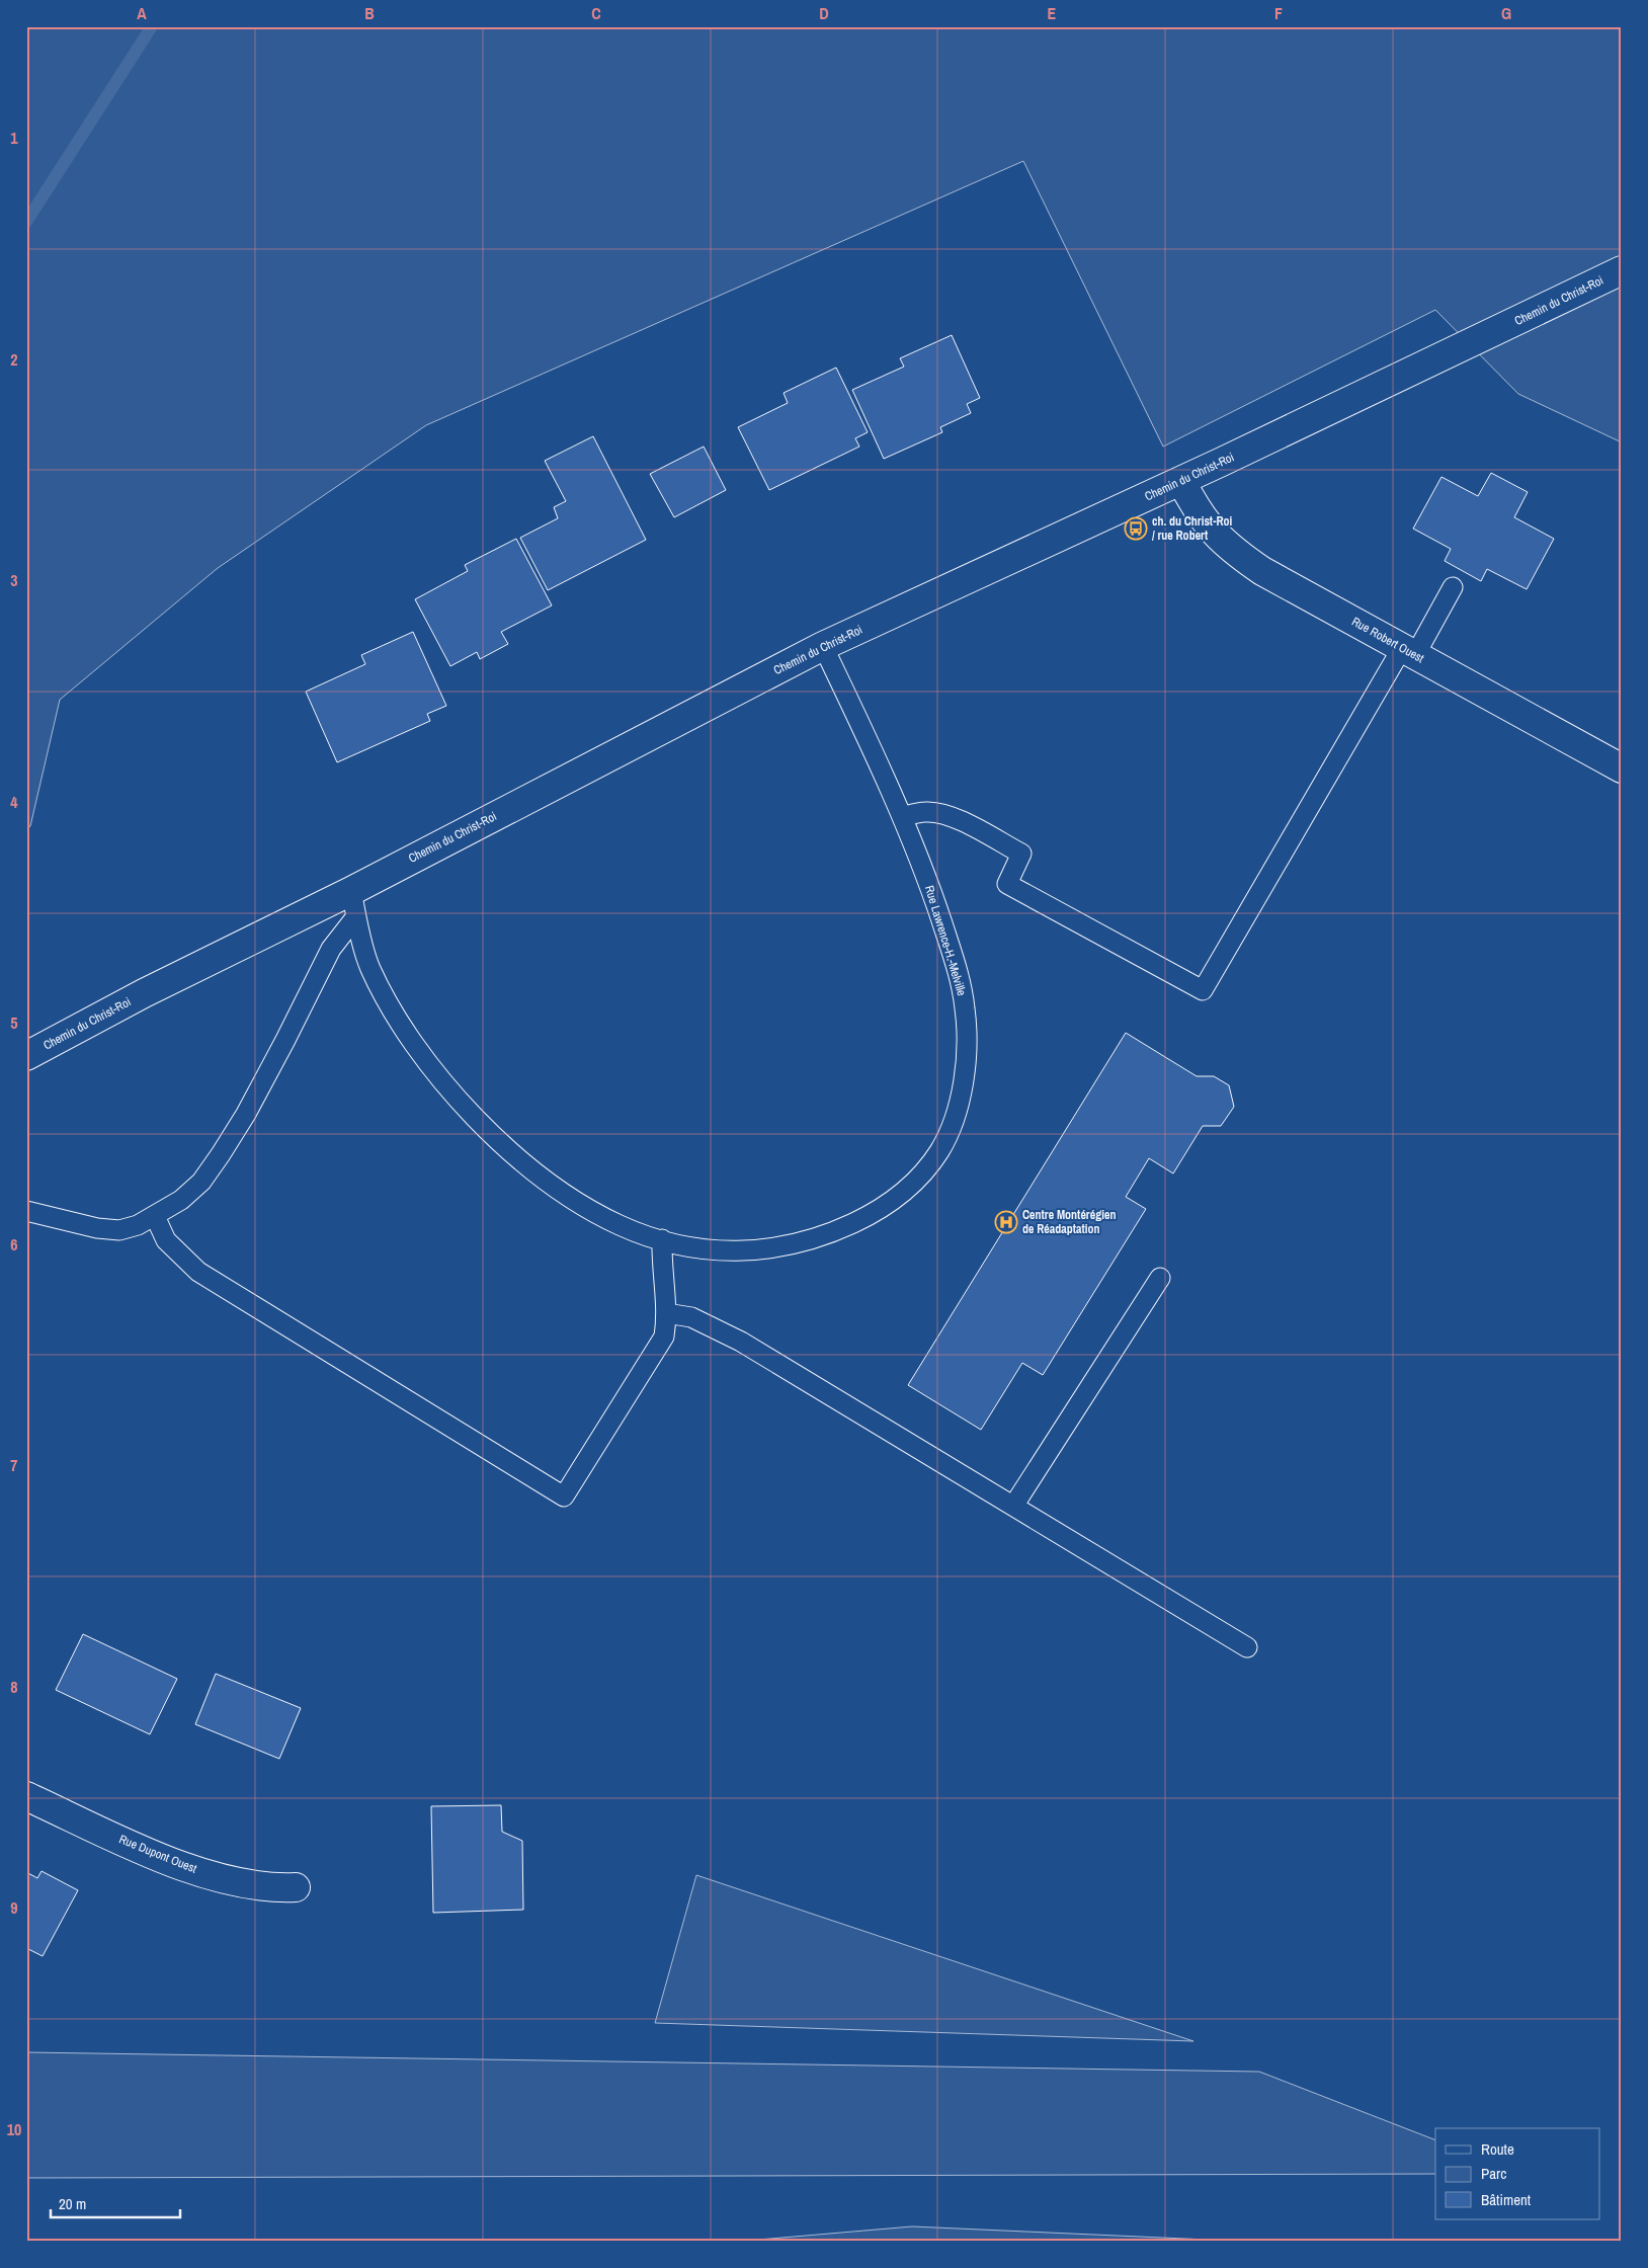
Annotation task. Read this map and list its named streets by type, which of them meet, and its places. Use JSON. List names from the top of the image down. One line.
{"streets":{"street":["Chemin du Christ-Roi","Rue Robert Ouest","Rue Dupont Ouest"],"lane":["Rue Lawrence-H.-Melville"]},"crossings":[["Chemin du Christ-Roi","Rue Robert Ouest"],["Chemin du Christ-Roi","Rue Lawrence-H.-Melville"]],"places":{"bus stop":["ch. du Christ-Roi / rue Robert"],"hospital":["Centre Montérégien de Réadaptation"]},"legend":["Route","Parc","Bâtiment"],"scale_bar":"20 m","grid":{"columns":["A","B","C","D","E","F","G"],"rows":["1","2","3","4","5","6","7","8","9","10"]}}
